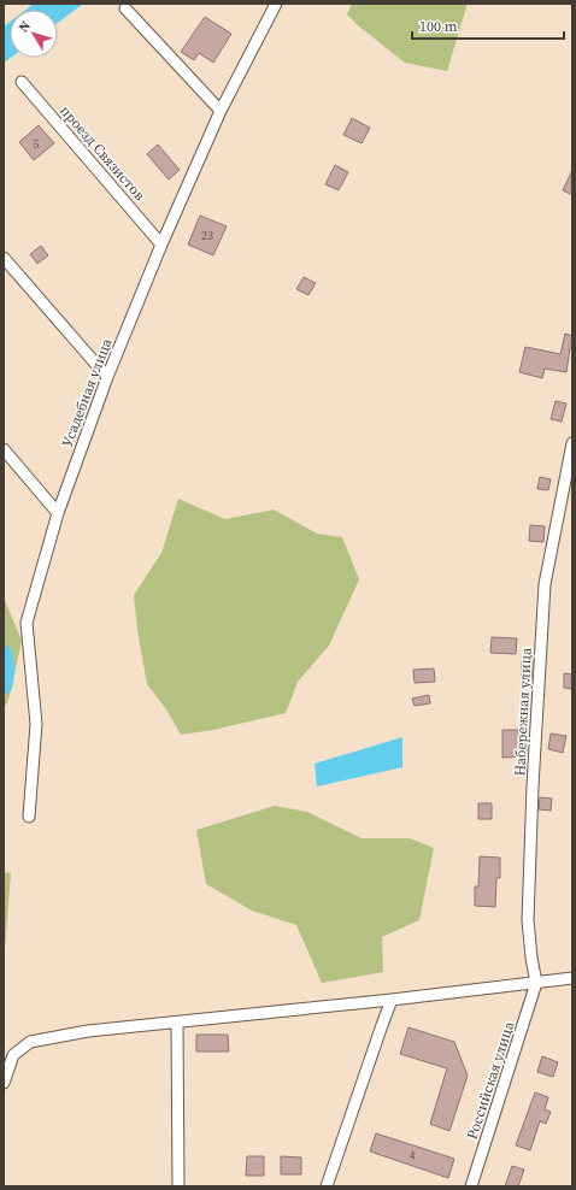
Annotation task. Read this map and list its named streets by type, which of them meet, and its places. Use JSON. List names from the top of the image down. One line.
{"streets":{"street":["проезд Связистов","Усадебная улица","Набережная улица","Российская улица"]},"crossings":[["проезд Связистов","Усадебная улица"],["Набережная улица","Российская улица"]],"house_numbers":["5","23","4"],"scale_bar":"100 m","north":"top left"}
